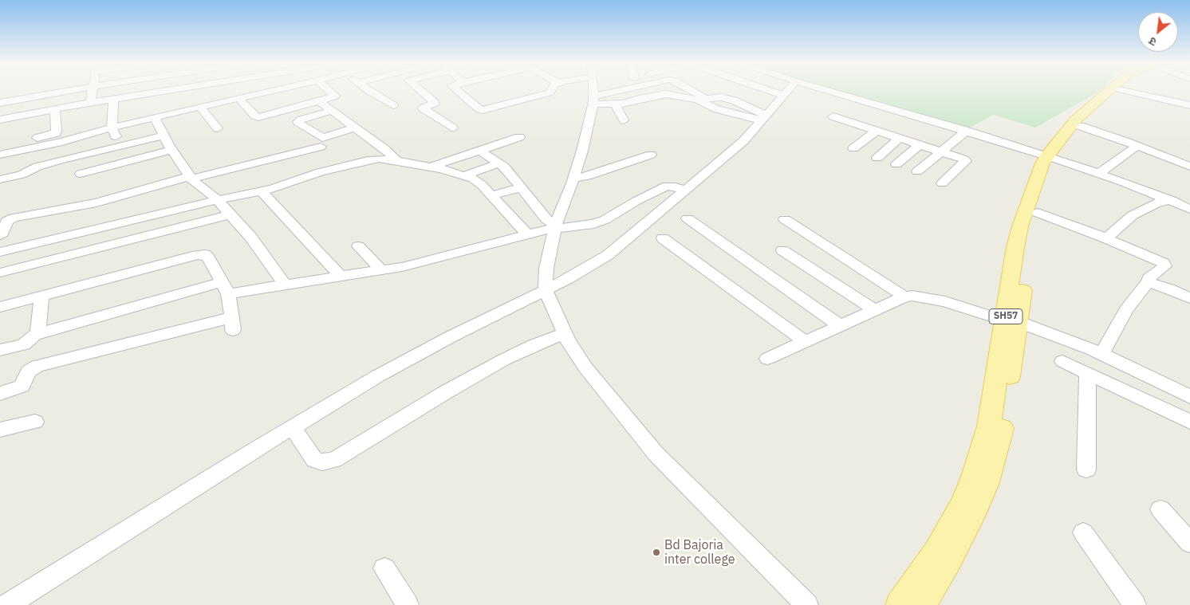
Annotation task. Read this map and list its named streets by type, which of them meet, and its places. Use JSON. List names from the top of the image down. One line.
{"streets":{"main road":["SH57"]},"places":["Bd Bajoria inter college"],"north":"bottom left"}
